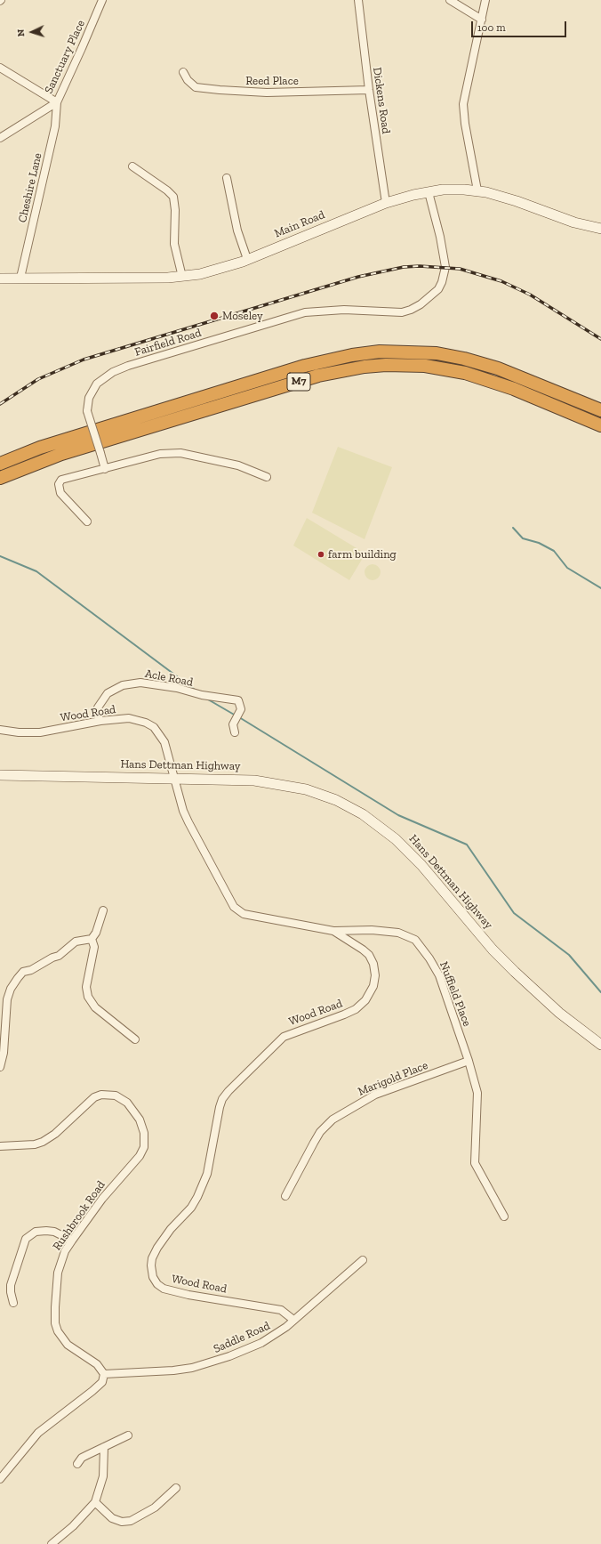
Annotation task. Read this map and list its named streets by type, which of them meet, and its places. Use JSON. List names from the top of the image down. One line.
{"streets":{"highway":["M7"],"street":["Sanctuary Place","Reed Place","Dickens Road","Cheshire Lane","Main Road","Fairfield Road","Acle Road","Wood Road","Hans Dettman Highway","Nuffield Place","Marigold Place","Rushbrook Road","Saddle Road"]},"crossings":[["Sanctuary Place","Cheshire Lane"],["Reed Place","Dickens Road"],["Dickens Road","Main Road"],["Cheshire Lane","Main Road"],["Main Road","Fairfield Road"],["Acle Road","Wood Road"],["Wood Road","Hans Dettman Highway"],["Wood Road","Nuffield Place"],["Wood Road","Saddle Road"],["Nuffield Place","Marigold Place"],["Rushbrook Road","Saddle Road"]],"places":["Moseley","farm building"],"scale_bar":"100 m","north":"left"}
